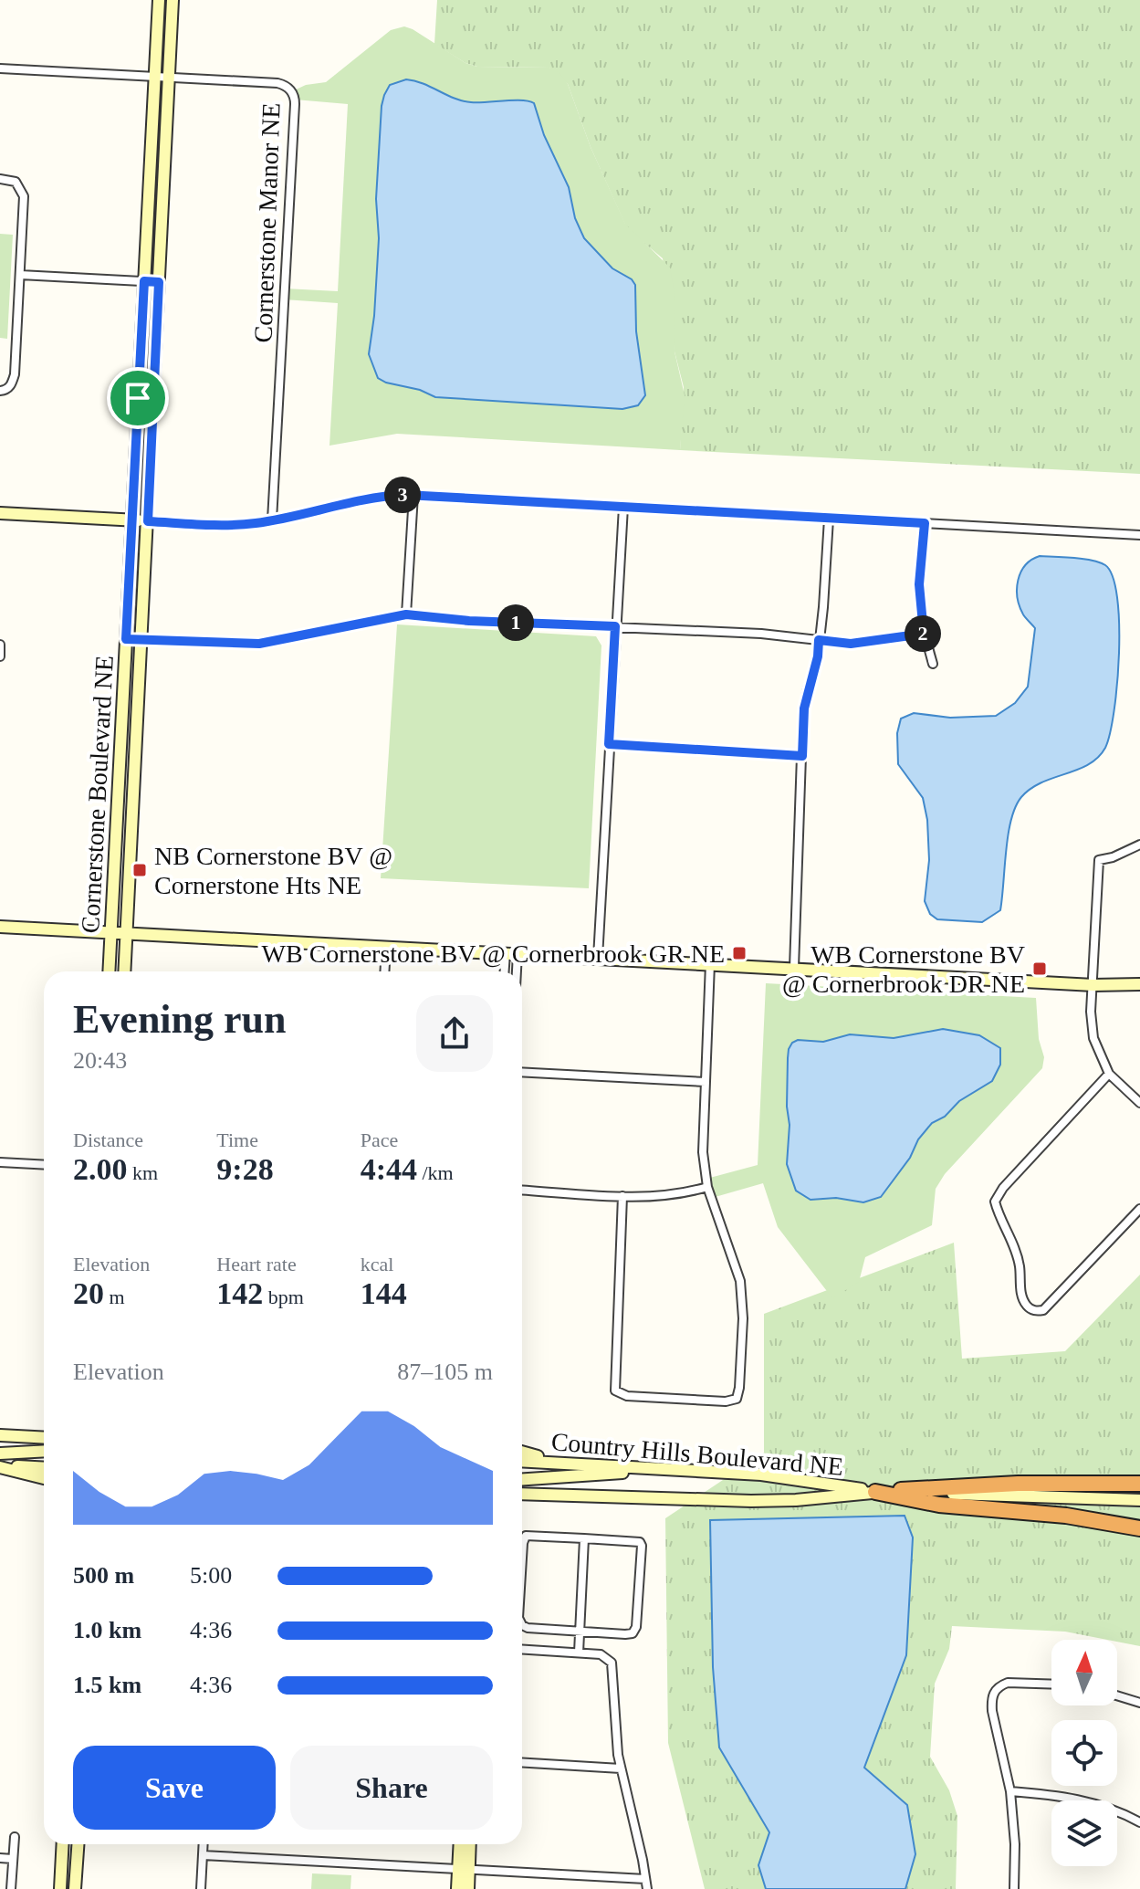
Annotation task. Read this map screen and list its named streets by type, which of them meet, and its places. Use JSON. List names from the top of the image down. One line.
{"streets":{"street":["Cornerstone Manor NE","Cornerstone Boulevard NE","Country Hills Boulevard NE"]},"crossings":[["Cornerstone Manor NE","Cornerstone Boulevard NE"]],"places":{"transit":["NB Cornerstone BV @ Cornerstone Hts NE","WB Cornerstone BV @ Cornerbrook GR NE","WB Cornerstone BV @ Cornerbrook DR NE"]},"north":"top","page":{"pins":["3","1","2"],"heading":["Evening run","20:43"],"stats":[["Distance","2.00 km"],["Time","9:28"],["Pace","4:44 /km"],["Elevation","20 m"],["Heart rate","142 bpm"],["kcal","144"]],"chart":["Elevation","87–105 m"],"list":[{"name":"500 m","note":"5:00"},{"name":"1.0 km","note":"4:36"},{"name":"1.5 km","note":"4:36"}],"buttons":["Save","Share"]}}
